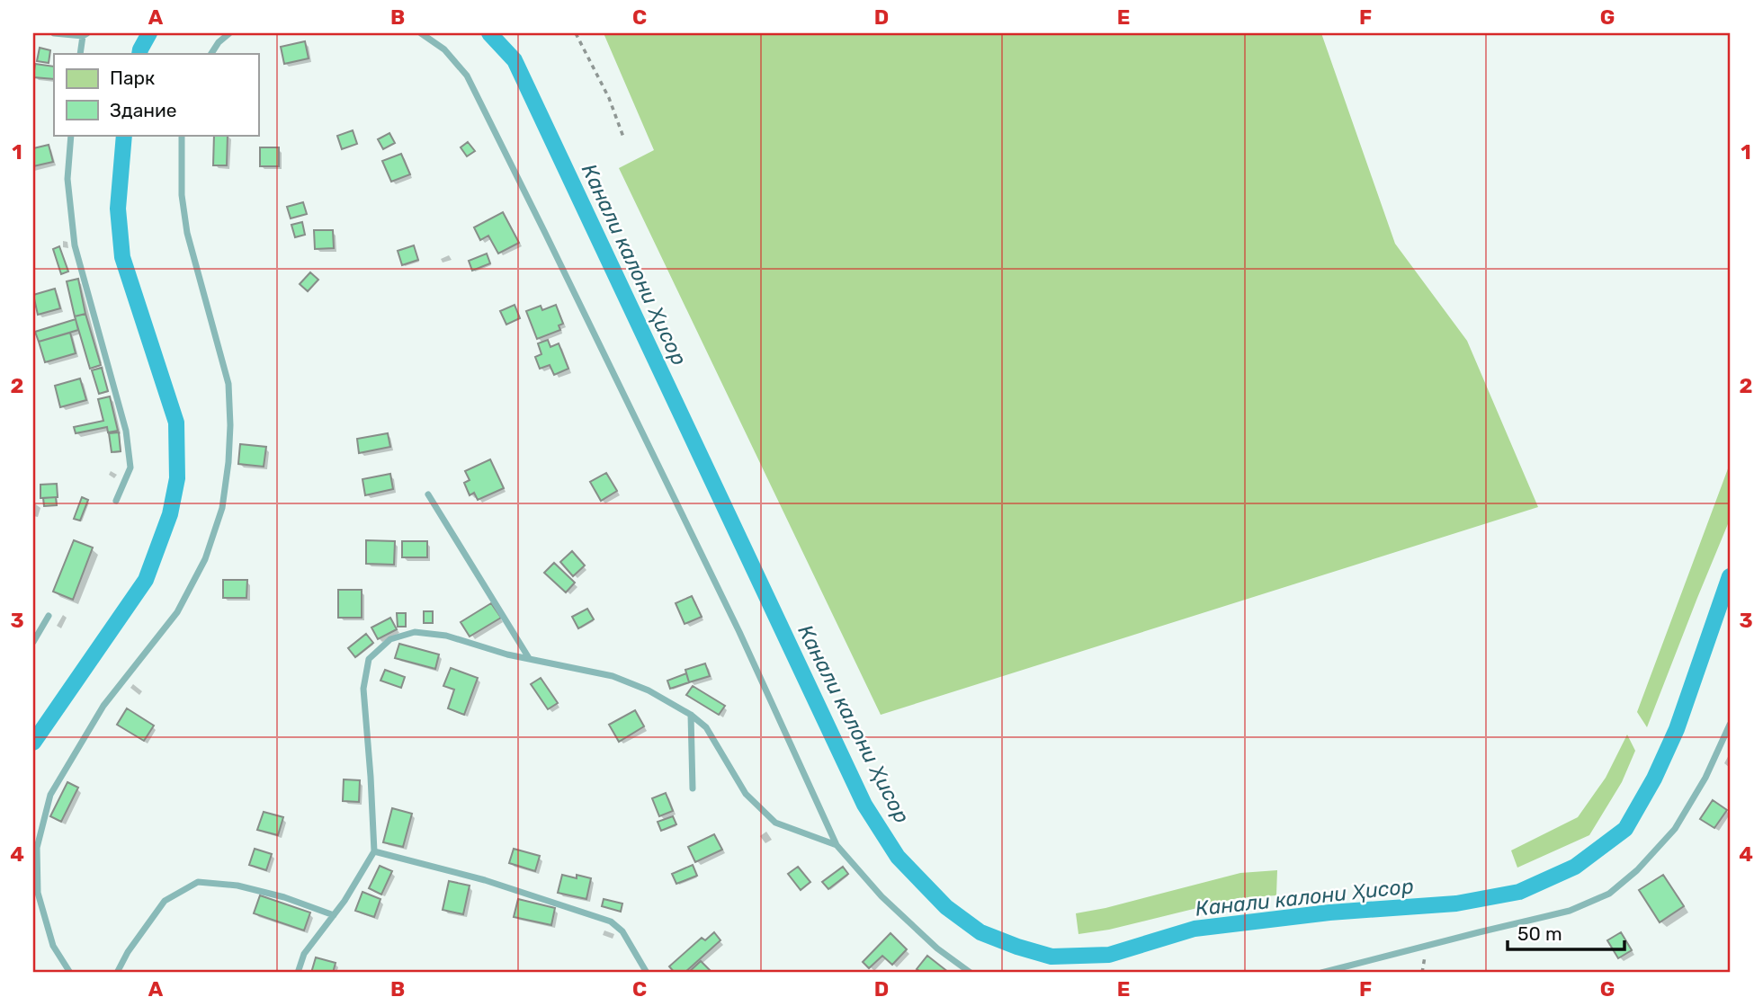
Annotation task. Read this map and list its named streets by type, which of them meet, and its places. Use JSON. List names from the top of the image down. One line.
{"water":["Канали калони Ҳисор"],"legend":["Парк","Здание"],"scale_bar":"50 m","grid":{"columns":["A","B","C","D","E","F","G"],"rows":["1","2","3","4"]}}
